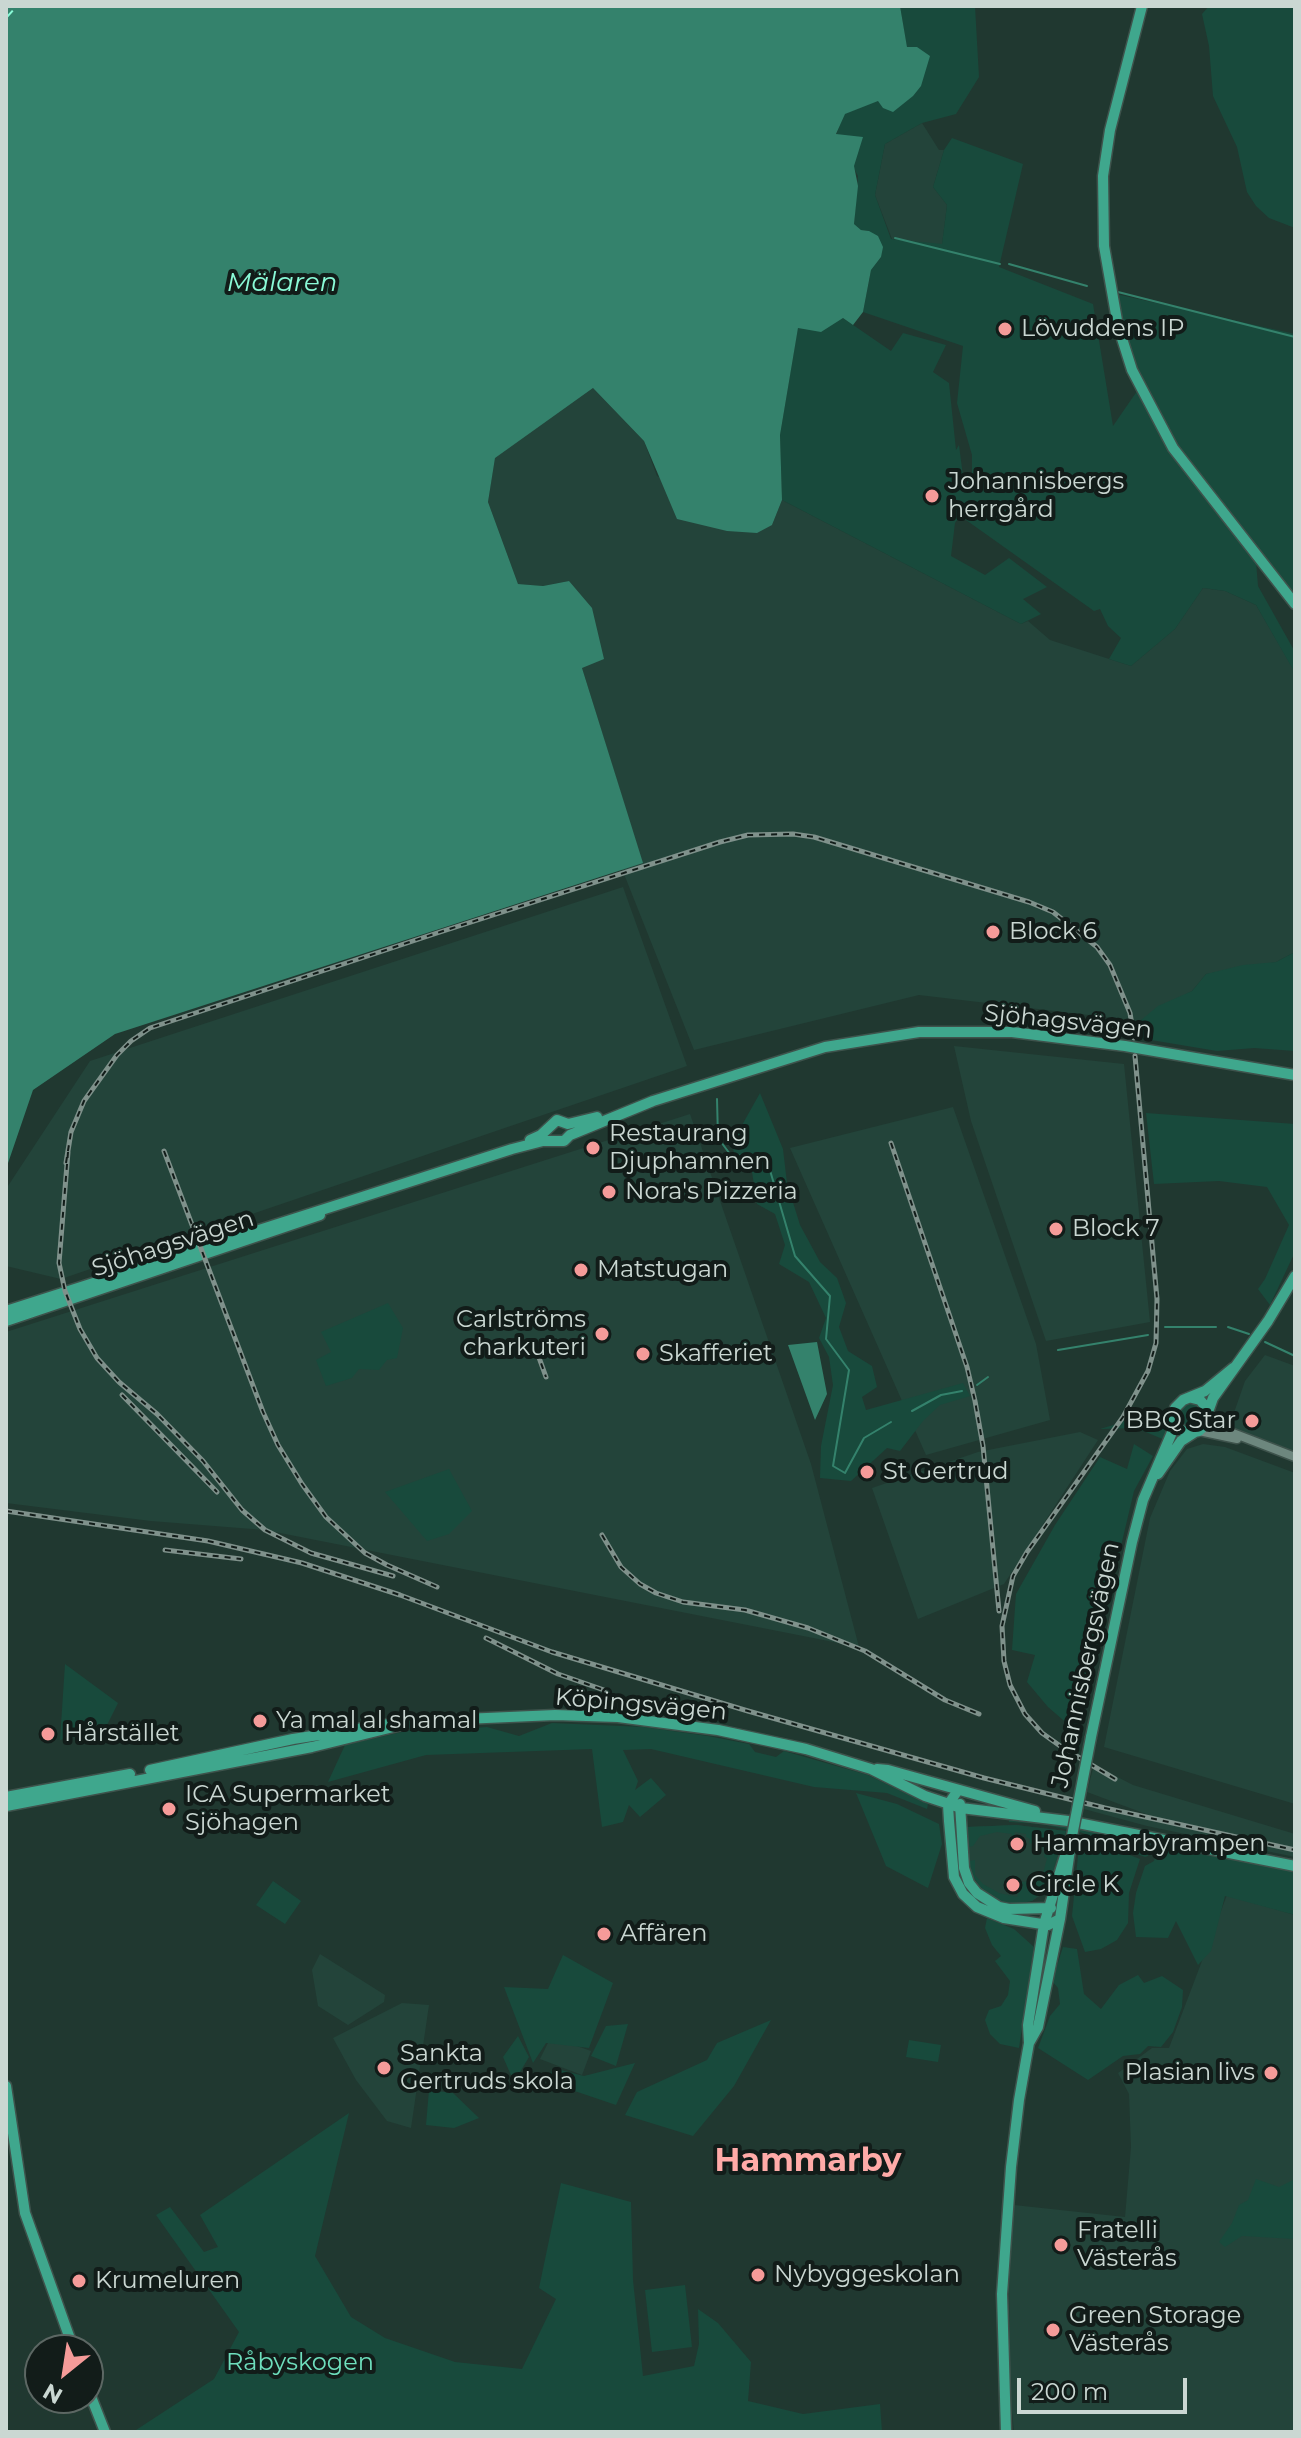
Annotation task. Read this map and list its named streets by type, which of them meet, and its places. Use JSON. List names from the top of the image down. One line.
{"streets":{"main road":["Sjöhagsvägen","Johannisbergsvägen","Köpingsvägen"]},"districts":["Hammarby"],"water":["Mälaren"],"parks":["Råbyskogen"],"places":["Lövuddens IP","Johannisbergs herrgård","Block 6","Restaurang Djuphamnen","Nora's Pizzeria","Block 7","Matstugan","Carlströms charkuteri","Skafferiet","BBQ Star","St Gertrud","Ya mal al shamal","Hårstället","ICA Supermarket Sjöhagen","Hammarbyrampen","Circle K","Affären","Sankta Gertruds skola","Plasian livs","Fratelli Västerås","Nybyggeskolan","Krumeluren","Green Storage Västerås"],"scale_bar":"200 m","north":"bottom left"}
